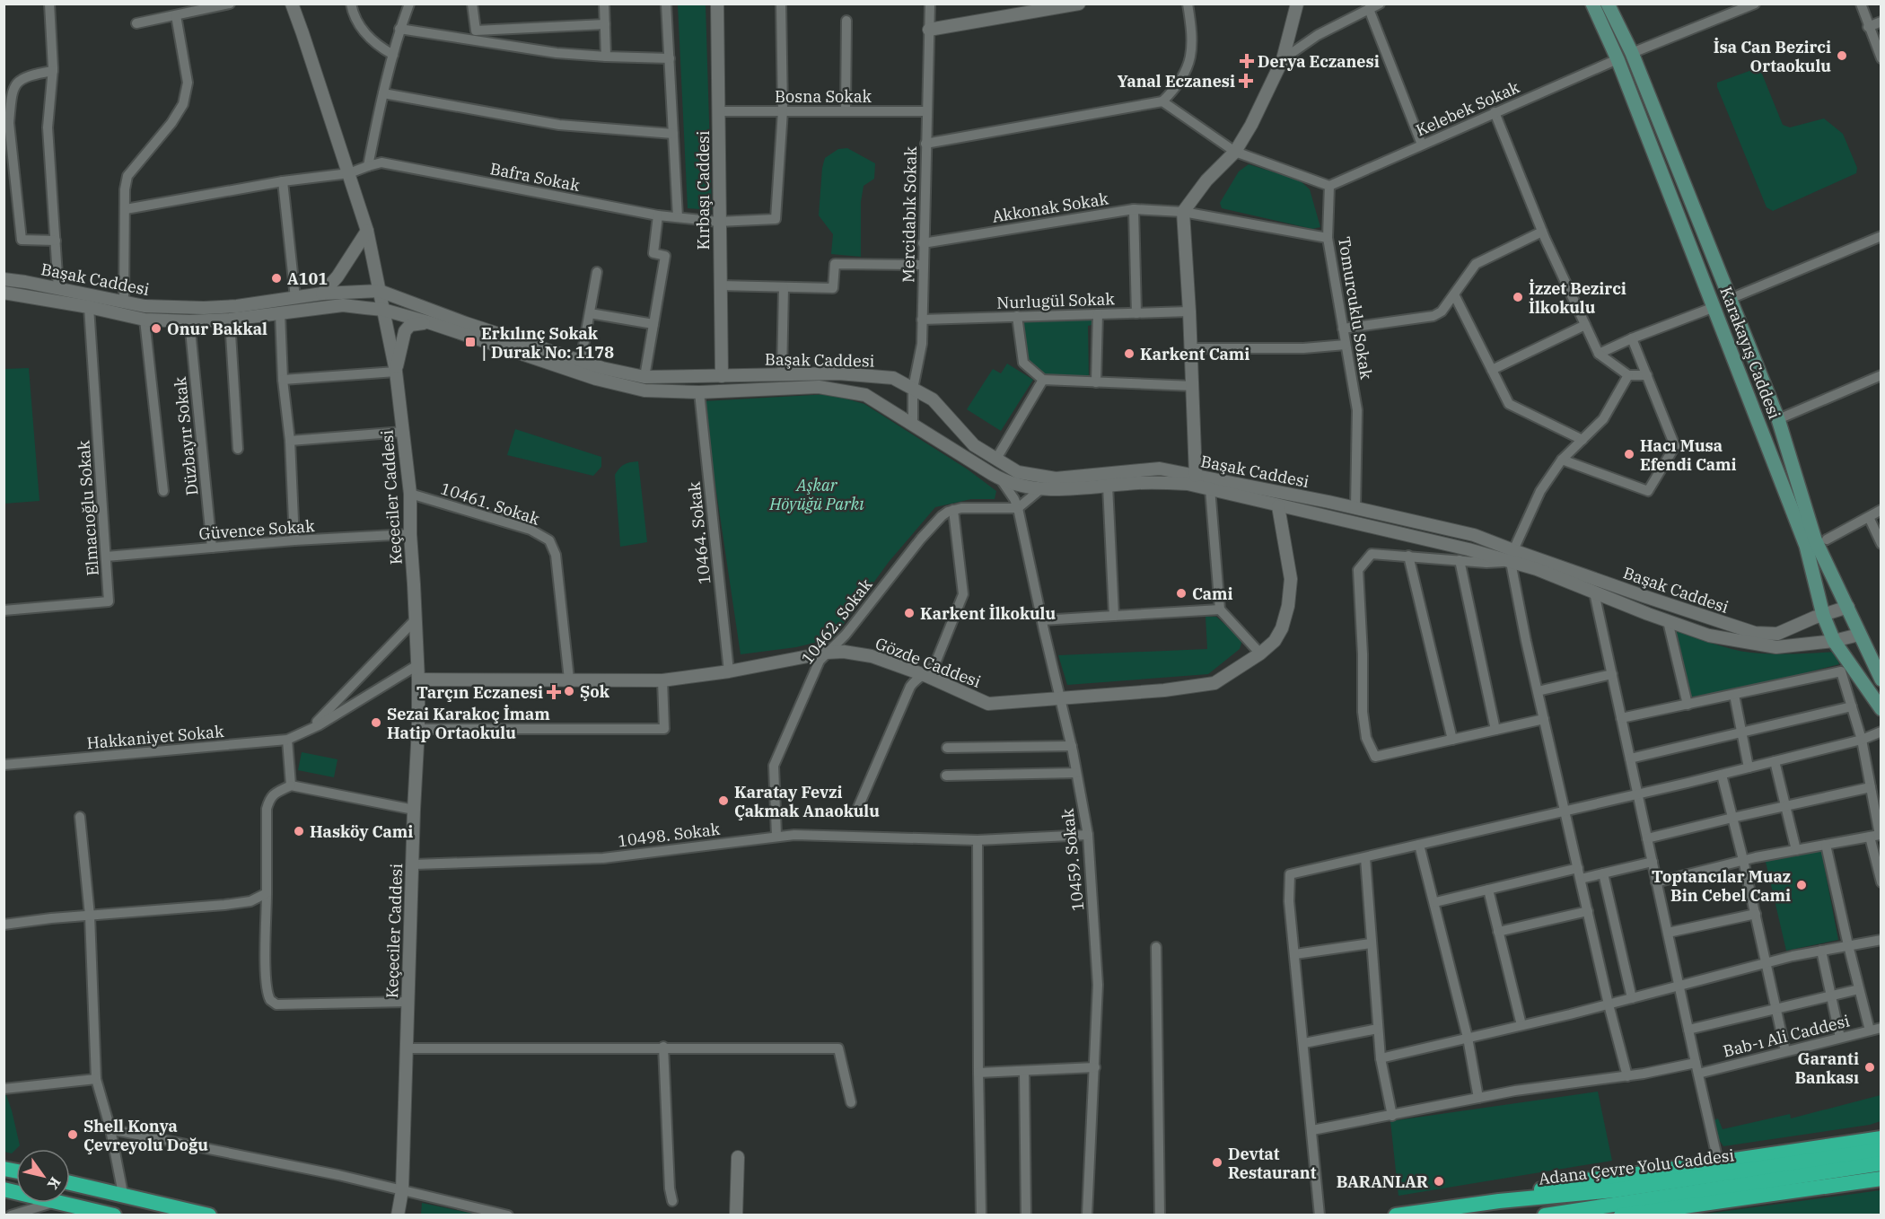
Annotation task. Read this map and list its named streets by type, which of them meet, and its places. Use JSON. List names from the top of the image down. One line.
{"streets":{"highway":["Adana Çevre Yolu Caddesi"],"main road":["Karakayış Caddesi"],"street":["Bosna Sokak","Kelebek Sokak","Bafra Sokak","Kırbaşı Caddesi","Akkonak Sokak","Mercidabık Sokak","Başak Caddesi","Nurlugül Sokak","Tomurcuklu Sokak","Düzbayır Sokak","Keçeciler Caddesi","10461. Sokak","Elmacıoğlu Sokak","Güvence Sokak","10464. Sokak","10462. Sokak","Gözde Caddesi","Hakkaniyet Sokak","10498. Sokak","10459. Sokak","Bab-ı Ali Caddesi"]},"crossings":[["Bosna Sokak","Bafra Sokak"],["Bosna Sokak","Kırbaşı Caddesi"],["Bosna Sokak","Mercidabık Sokak"],["Kelebek Sokak","Tomurcuklu Sokak"],["Kelebek Sokak","Karakayış Caddesi"],["Bafra Sokak","Kırbaşı Caddesi"],["Kırbaşı Caddesi","Başak Caddesi"],["Akkonak Sokak","Mercidabık Sokak"],["Akkonak Sokak","Tomurcuklu Sokak"],["Mercidabık Sokak","Başak Caddesi"],["Mercidabık Sokak","Nurlugül Sokak"],["Başak Caddesi","Tomurcuklu Sokak"],["Başak Caddesi","Karakayış Caddesi"],["Başak Caddesi","Düzbayır Sokak"],["Başak Caddesi","Keçeciler Caddesi"],["Başak Caddesi","Elmacıoğlu Sokak"],["Başak Caddesi","10464. Sokak"],["Başak Caddesi","Gözde Caddesi"],["Başak Caddesi","10459. Sokak"],["Düzbayır Sokak","Güvence Sokak"],["Keçeciler Caddesi","10461. Sokak"],["Keçeciler Caddesi","Güvence Sokak"],["Keçeciler Caddesi","Gözde Caddesi"],["Keçeciler Caddesi","Hakkaniyet Sokak"],["Keçeciler Caddesi","10498. Sokak"],["10461. Sokak","Gözde Caddesi"],["Elmacıoğlu Sokak","Güvence Sokak"],["10464. Sokak","Gözde Caddesi"],["10462. Sokak","Gözde Caddesi"],["10462. Sokak","10498. Sokak"],["Gözde Caddesi","10459. Sokak"],["10498. Sokak","10459. Sokak"]],"parks":["Aşkar Höyüğü Parkı"],"places":{"other":["İsa Can Bezirci Ortaokulu","A101","İzzet Bezirci İlkokulu","Onur Bakkal","Karkent Cami","Hacı Musa Efendi Cami","Cami","Karkent İlkokulu","Şok","Sezai Karakoç İmam Hatip Ortaokulu","Karatay Fevzi Çakmak Anaokulu","Hasköy Cami","Toptancılar Muaz Bin Cebel Cami","Garanti Bankası","Shell Konya Çevreyolu Doğu","Devtat Restaurant","BARANLAR"],"health":["Derya Eczanesi","Yanal Eczanesi","Tarçın Eczanesi"],"transit":["Erkılınç Sokak | Durak No: 1178"]},"north":"bottom right"}
